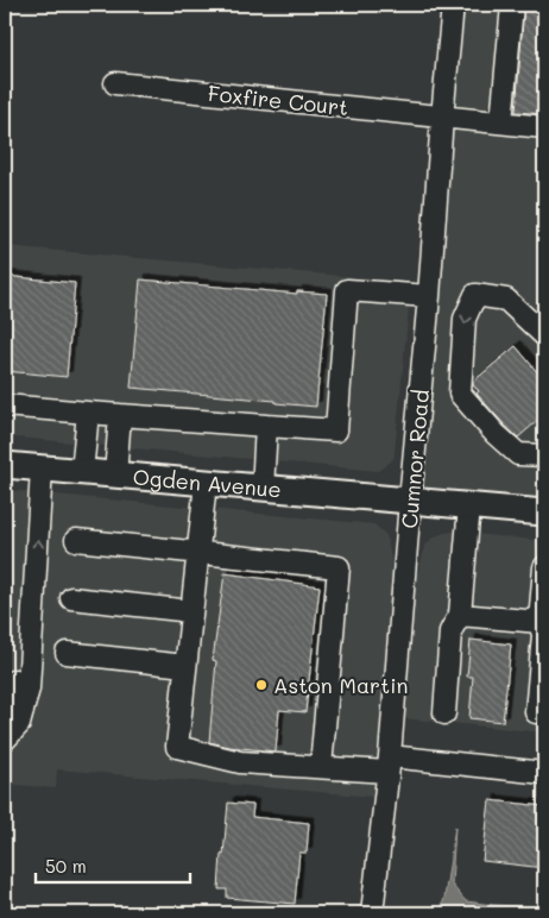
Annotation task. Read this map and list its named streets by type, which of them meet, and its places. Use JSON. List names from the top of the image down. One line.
{"streets":{"main road":["Ogden Avenue"],"street":["Foxfire Court","Cumnor Road"]},"crossings":[["Foxfire Court","Cumnor Road"],["Cumnor Road","Ogden Avenue"]],"places":["Aston Martin"],"scale_bar":"50 m"}
